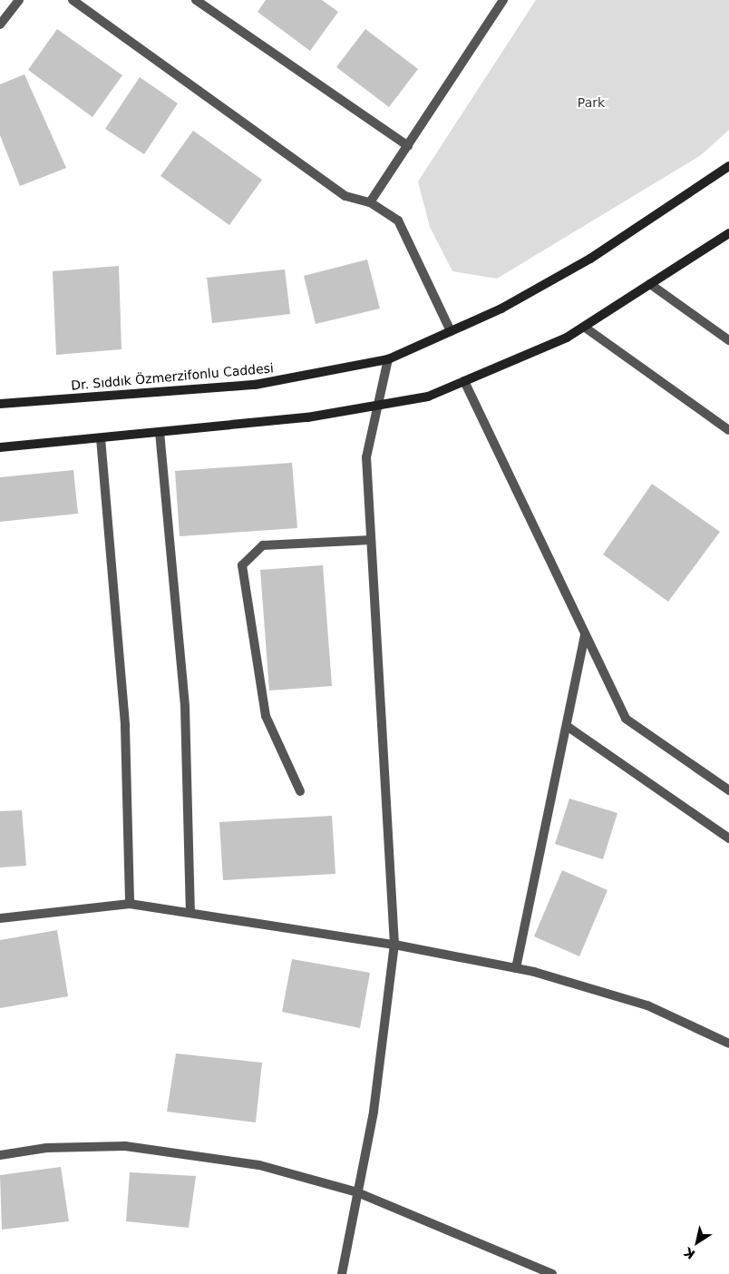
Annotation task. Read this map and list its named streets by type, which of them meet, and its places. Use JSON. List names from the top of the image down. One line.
{"streets":{"main road":["Dr. Sıddık Özmerzifonlu Caddesi"]},"parks":["Park"],"north":"bottom left"}
